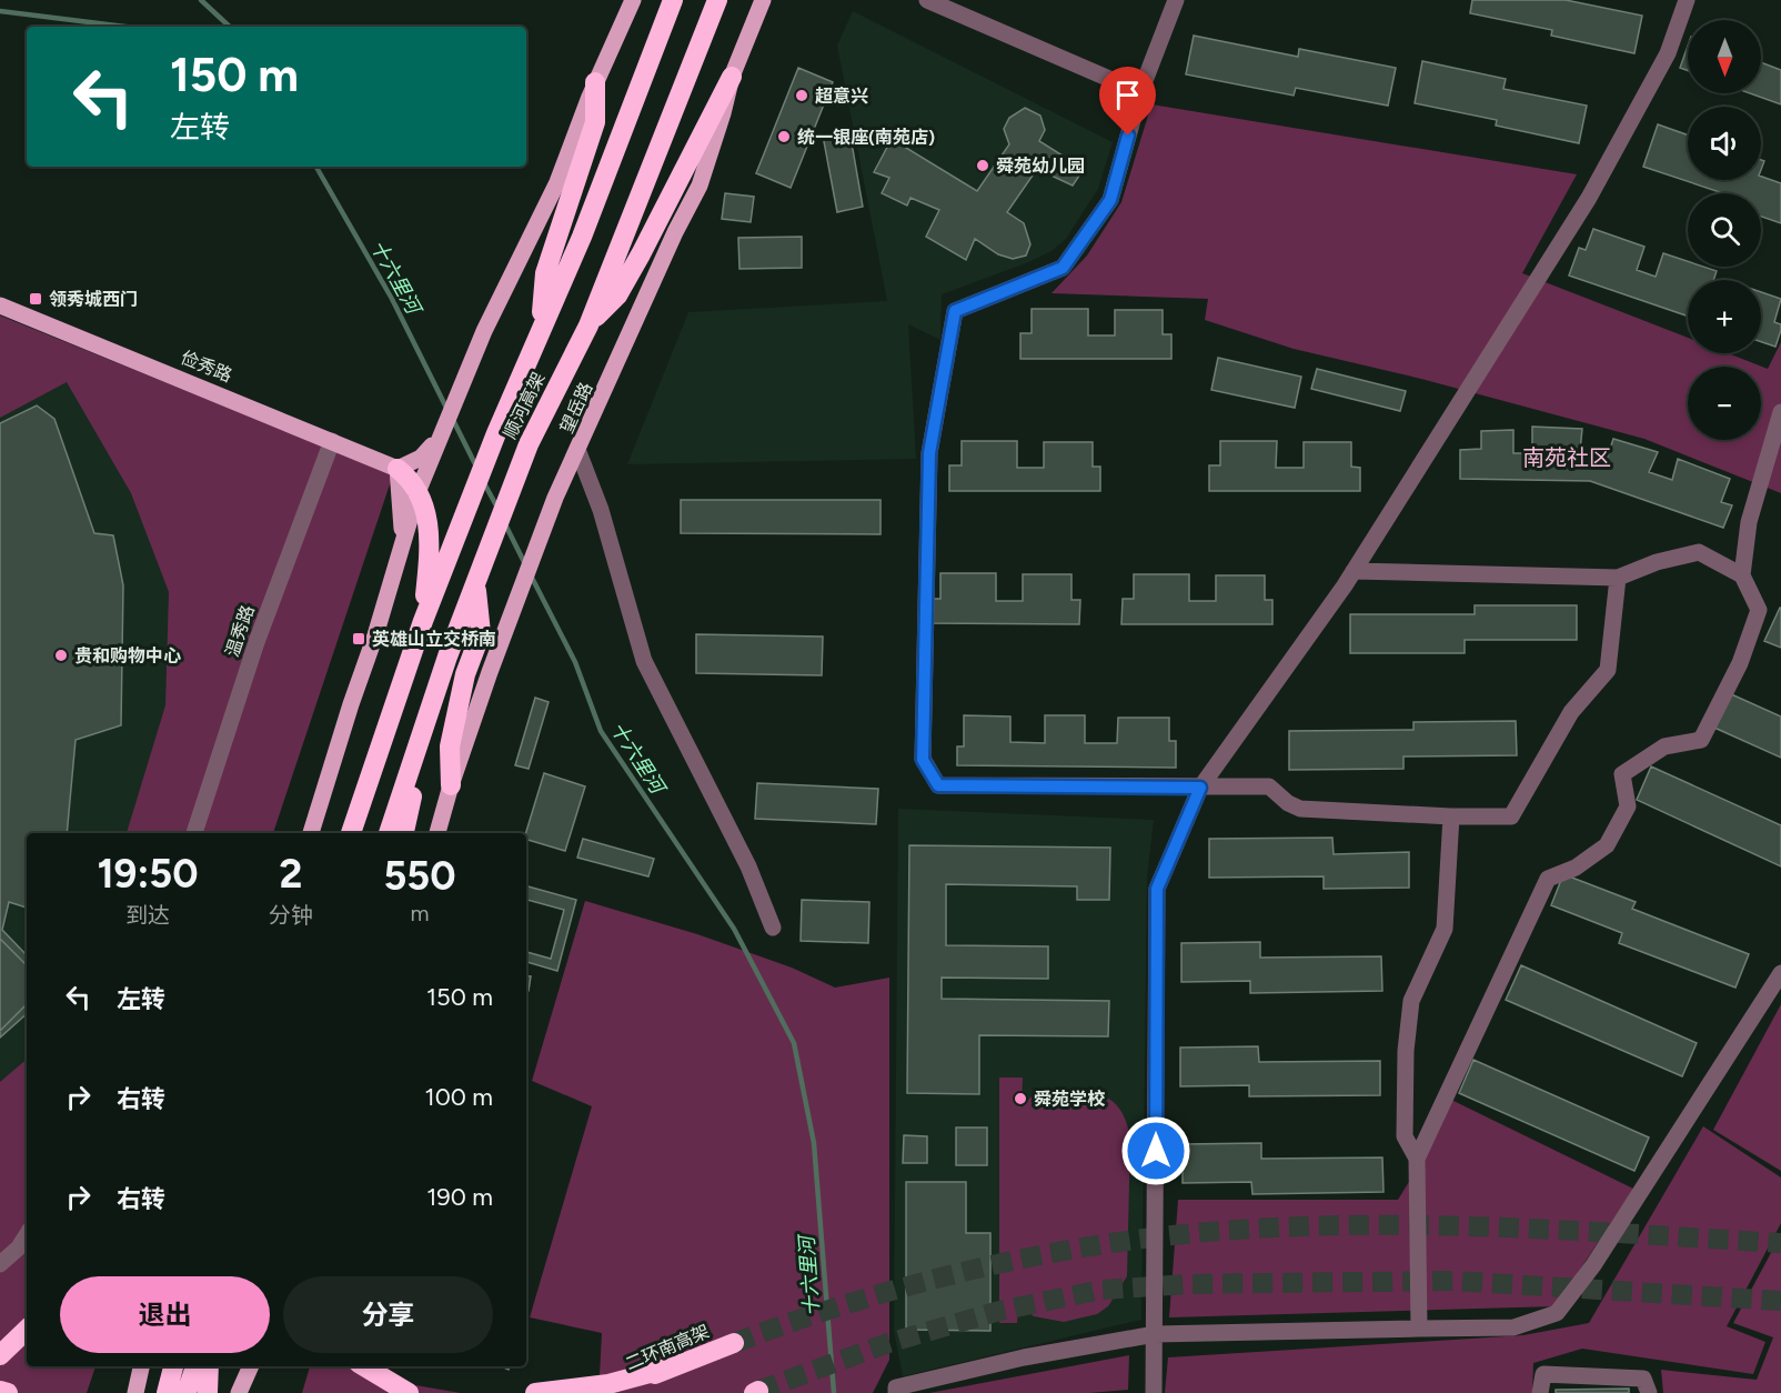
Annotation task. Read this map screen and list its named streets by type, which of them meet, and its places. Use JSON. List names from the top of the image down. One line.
{"streets":{"highway":["顺河高架","二环南高架"],"main road":["俭秀路","望岳路"],"street":["温秀路"]},"crossings":[["俭秀路","温秀路"]],"districts":["南苑社区"],"water":["十六里河"],"places":{"other":["超意兴","统一银座(南苑店)","舜苑幼儿园","贵和购物中心","舜苑学校"],"transit":["领秀城西门","英雄山立交桥南"]},"north":"bottom","page":{"map_buttons":["+","−"],"turn":["150 m","左转"],"eta":["19:50","到达","2","分钟","550","m"],"list":[{"name":"左转","value":"150 m"},{"name":"右转","value":"100 m"},{"name":"右转","value":"190 m"}],"buttons":["退出","分享"]}}
